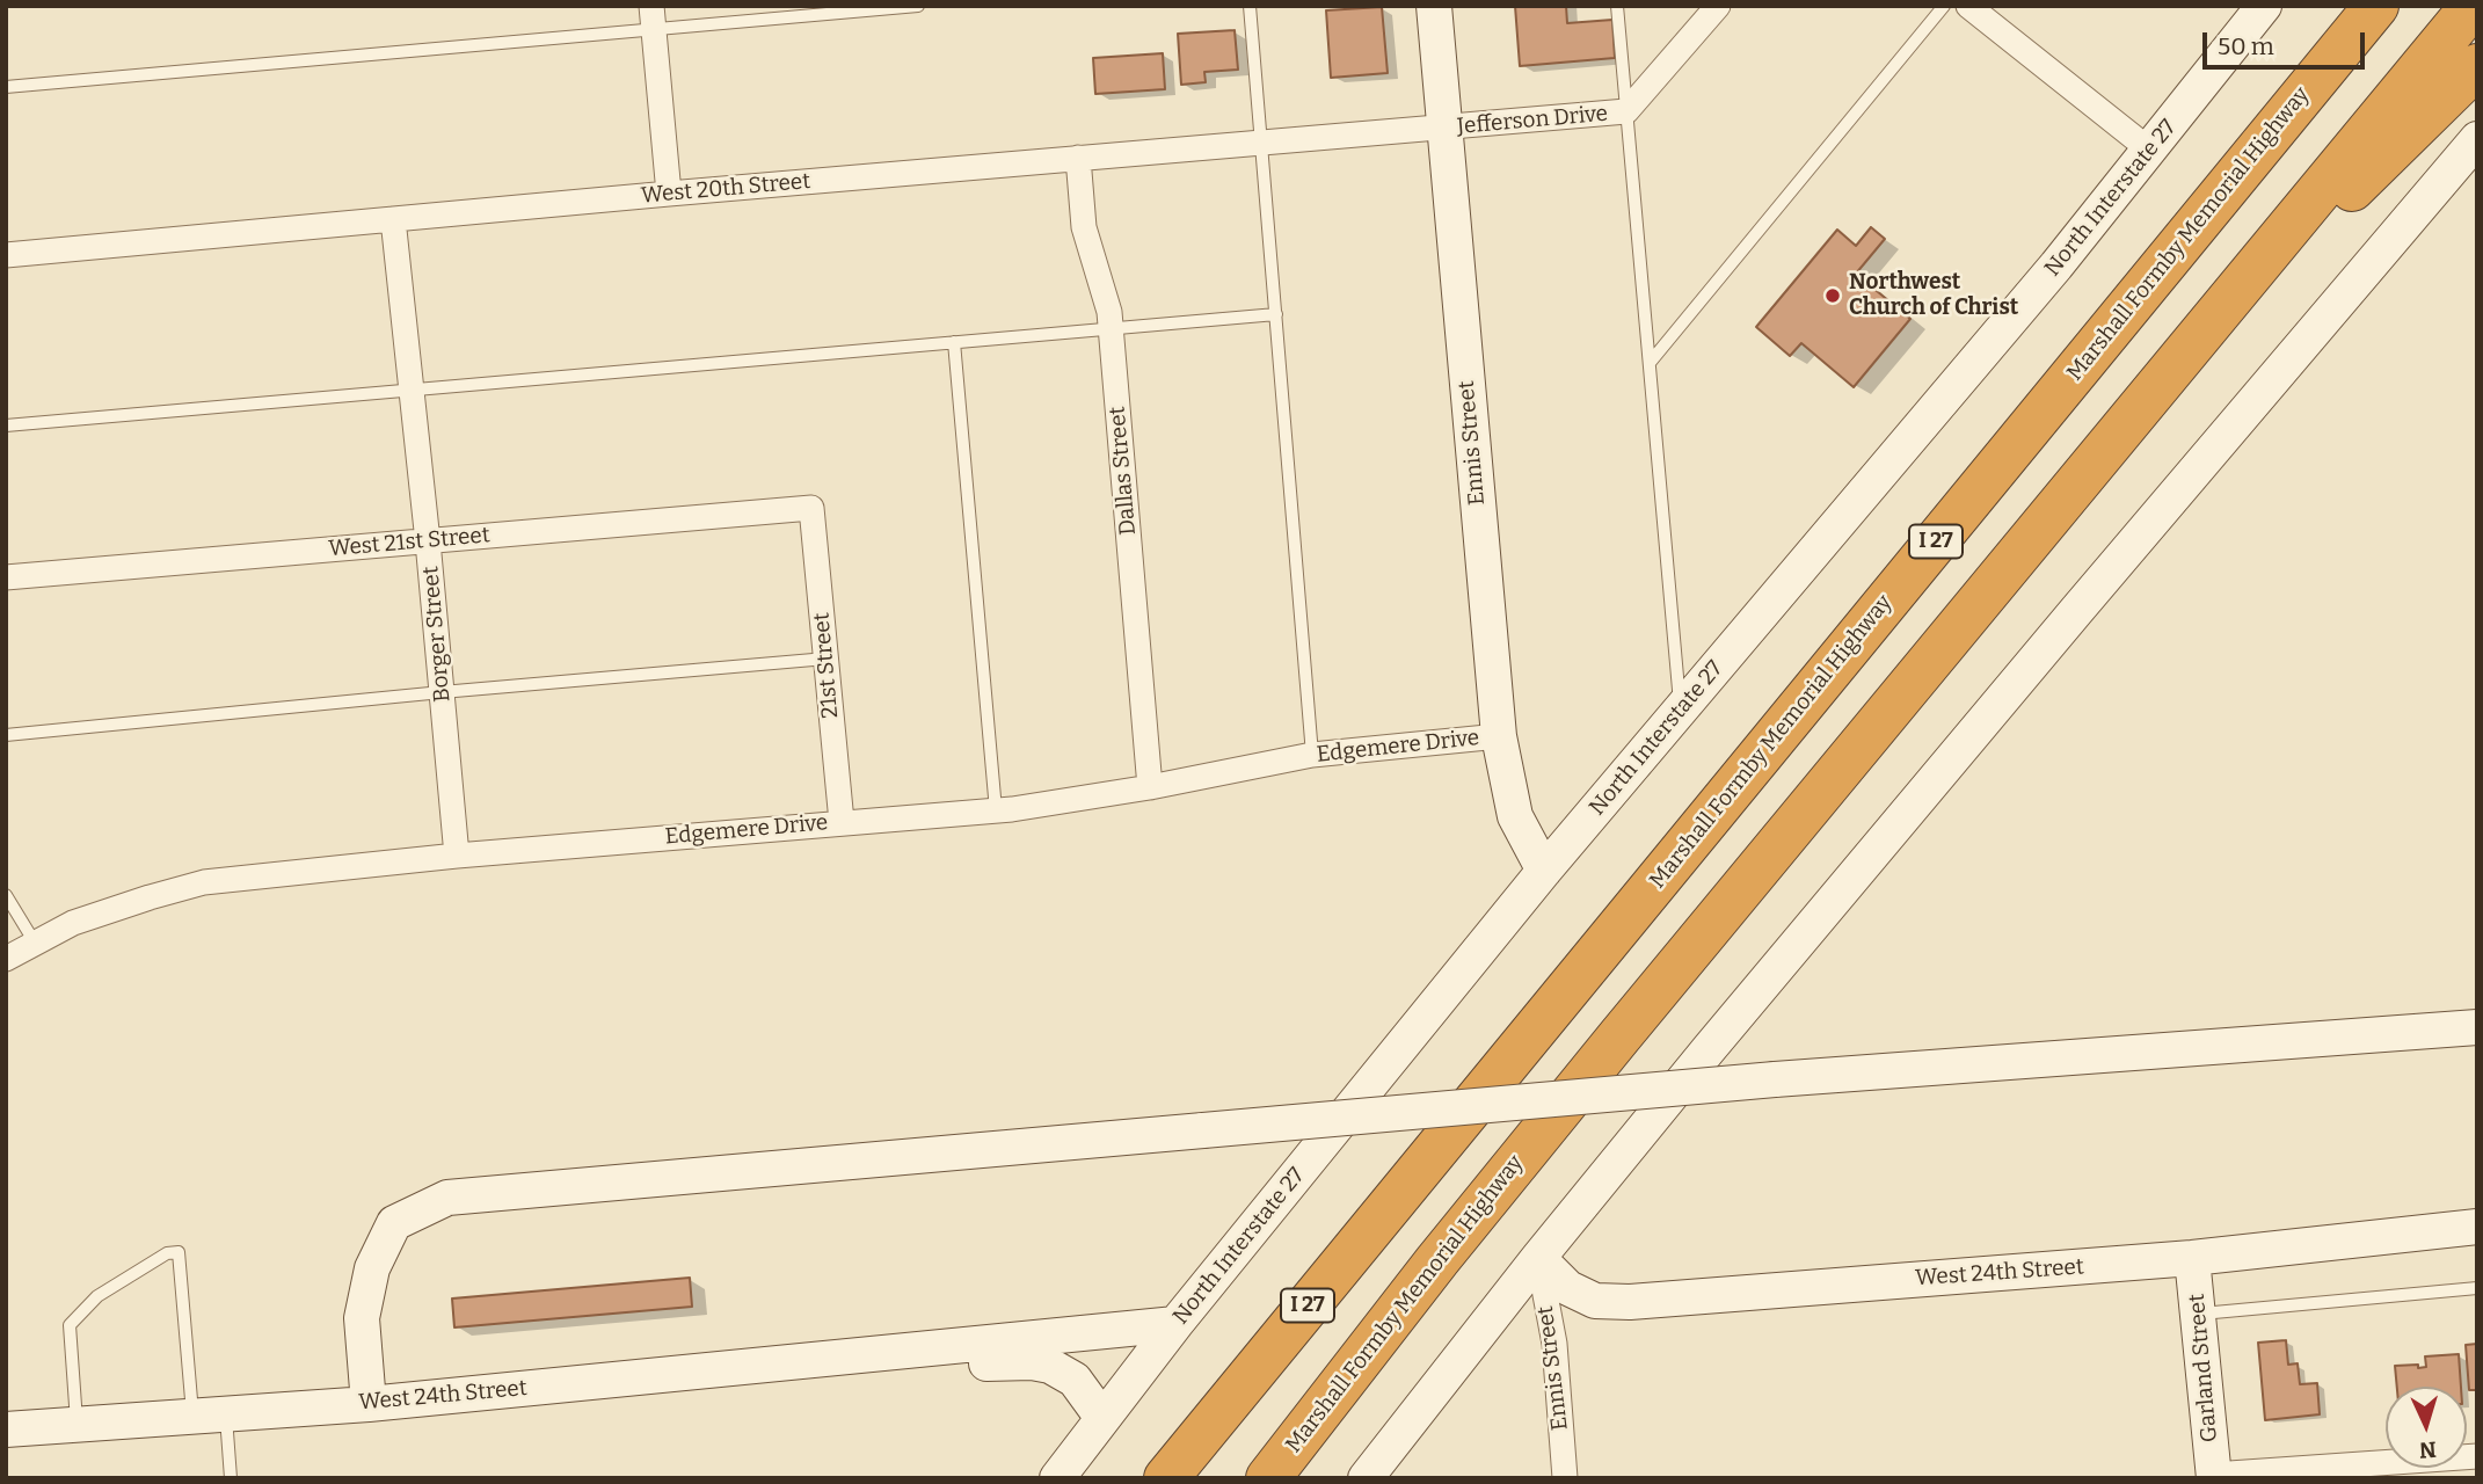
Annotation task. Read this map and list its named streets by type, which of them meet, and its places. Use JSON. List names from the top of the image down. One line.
{"streets":{"highway":["Marshall Formby Memorial Highway","I 27"],"main road":["North Interstate 27","Ennis Street","West 24th Street","Garland Street"],"street":["Jefferson Drive","West 20th Street","Dallas Street","West 21st Street","Borger Street","21st Street","Edgemere Drive"]},"crossings":[["Jefferson Drive","West 20th Street"],["Jefferson Drive","Ennis Street"],["West 20th Street","Ennis Street"],["West 20th Street","Dallas Street"],["West 20th Street","Borger Street"],["North Interstate 27","Ennis Street"],["North Interstate 27","West 24th Street"],["Ennis Street","Edgemere Drive"],["Ennis Street","West 24th Street"],["Dallas Street","Edgemere Drive"],["West 21st Street","Borger Street"],["West 21st Street","21st Street"],["Borger Street","Edgemere Drive"],["21st Street","Edgemere Drive"],["West 24th Street","Garland Street"]],"places":["Northwest Church of Christ"],"scale_bar":"50 m","north":"bottom"}
